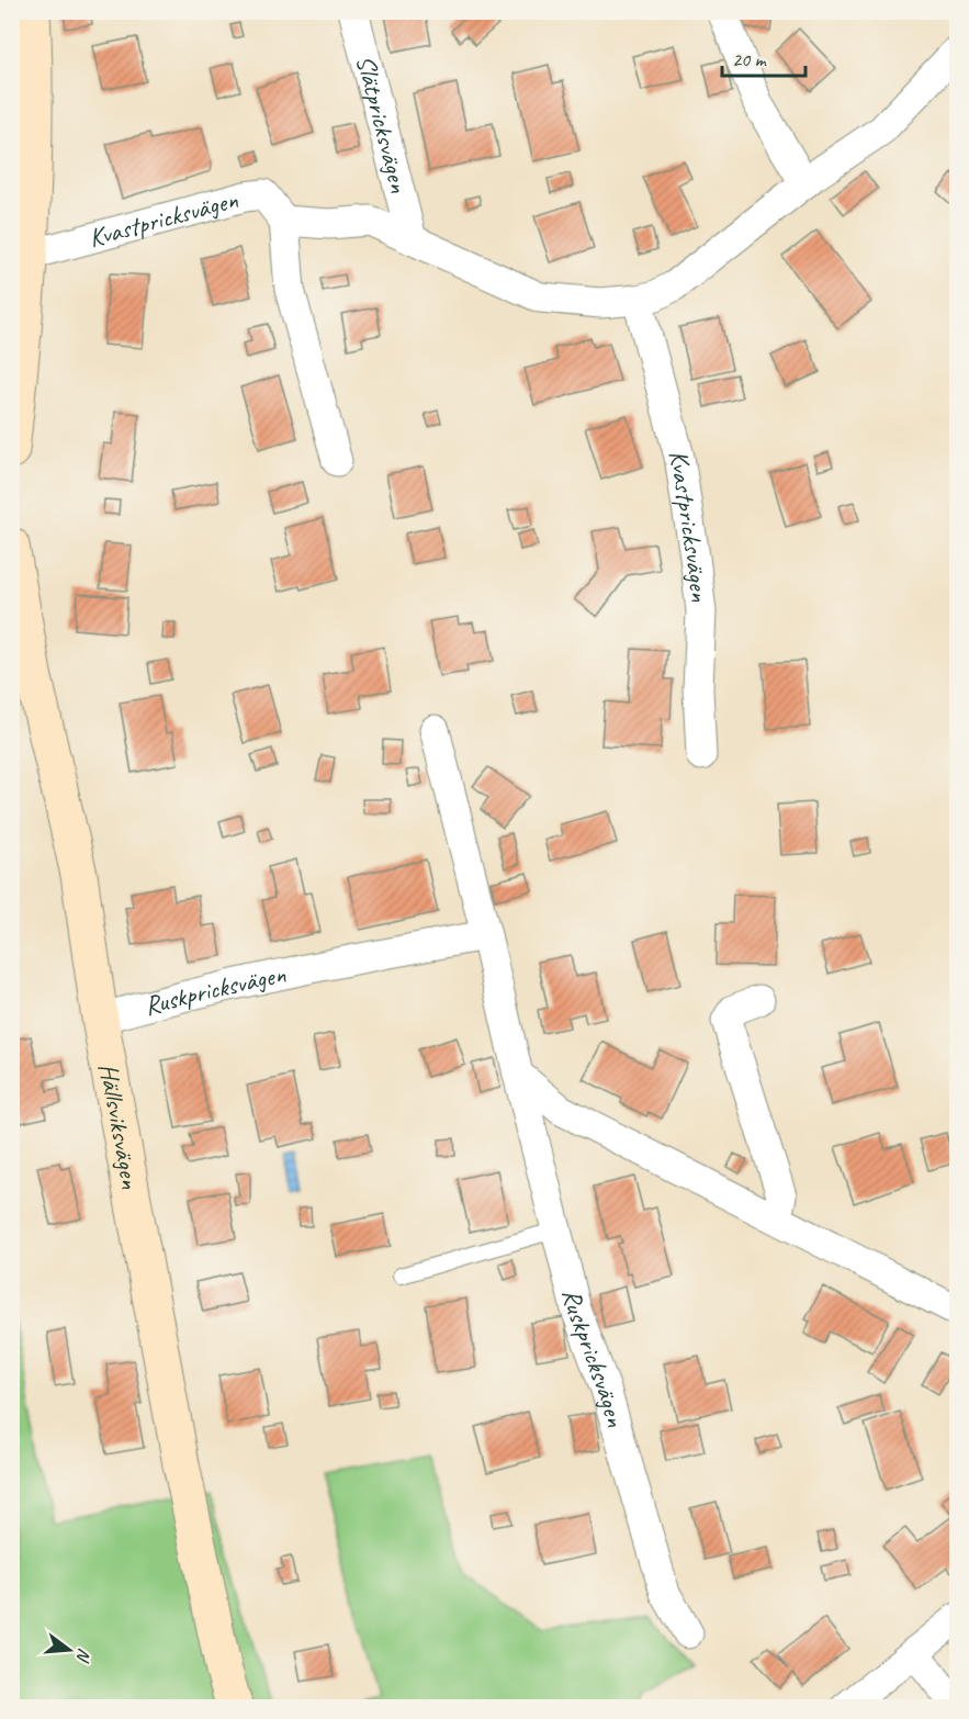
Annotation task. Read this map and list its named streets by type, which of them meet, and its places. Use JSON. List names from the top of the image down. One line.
{"streets":{"street":["Slätpricksvägen","Kvastpricksvägen","Ruskpricksvägen","Hällsviksvägen"]},"crossings":[["Ruskpricksvägen","Hällsviksvägen"]],"scale_bar":"20 m","north":"right"}
